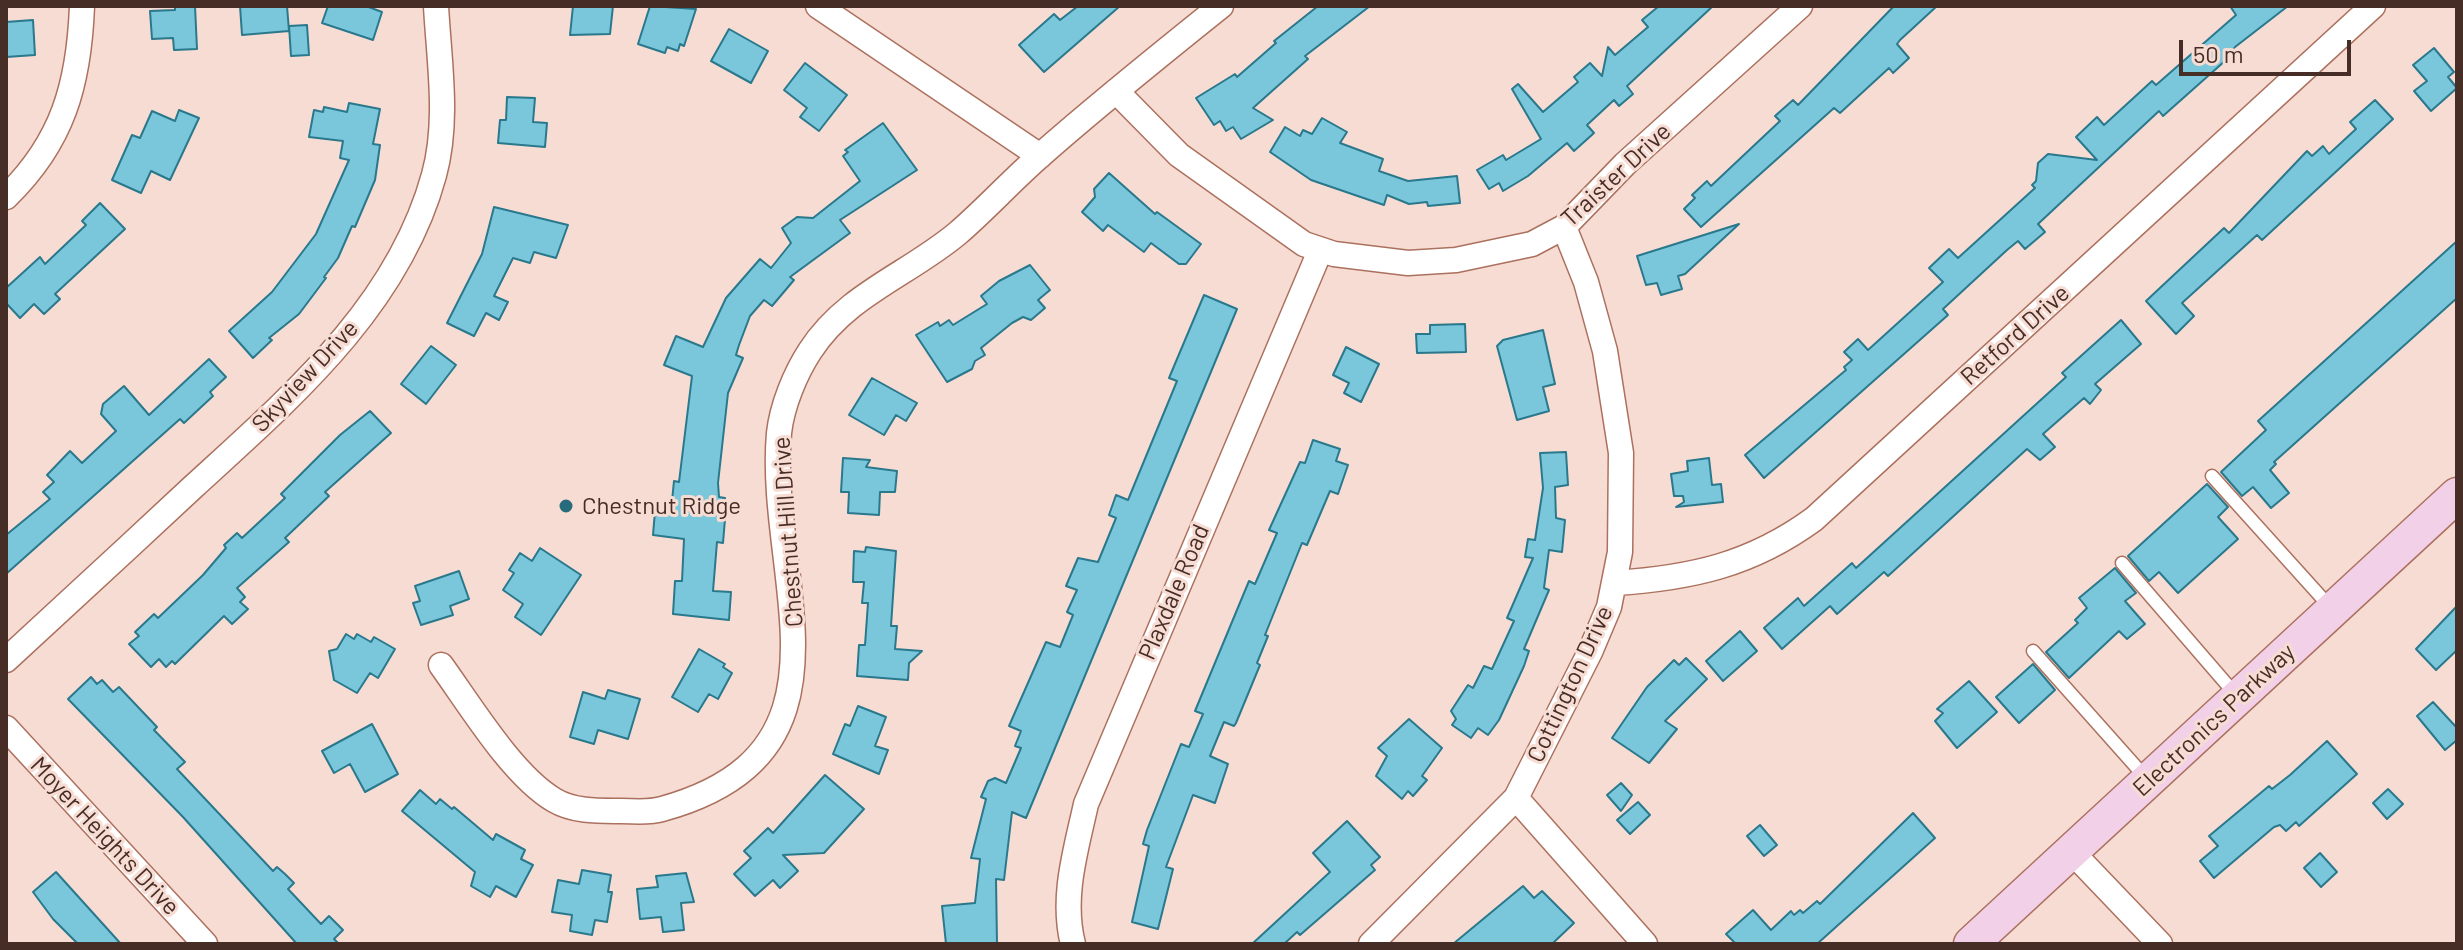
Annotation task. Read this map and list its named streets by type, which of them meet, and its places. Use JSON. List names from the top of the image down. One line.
{"streets":{"main road":["Electronics Parkway"],"street":["Traister Drive","Retford Drive","Skyview Drive","Chestnut Hill Drive","Plaxdale Road","Cottington Drive","Moyer Heights Drive"]},"crossings":[["Traister Drive","Chestnut Hill Drive"],["Traister Drive","Plaxdale Road"],["Traister Drive","Cottington Drive"],["Retford Drive","Cottington Drive"]],"places":["Chestnut Ridge"],"scale_bar":"50 m"}
